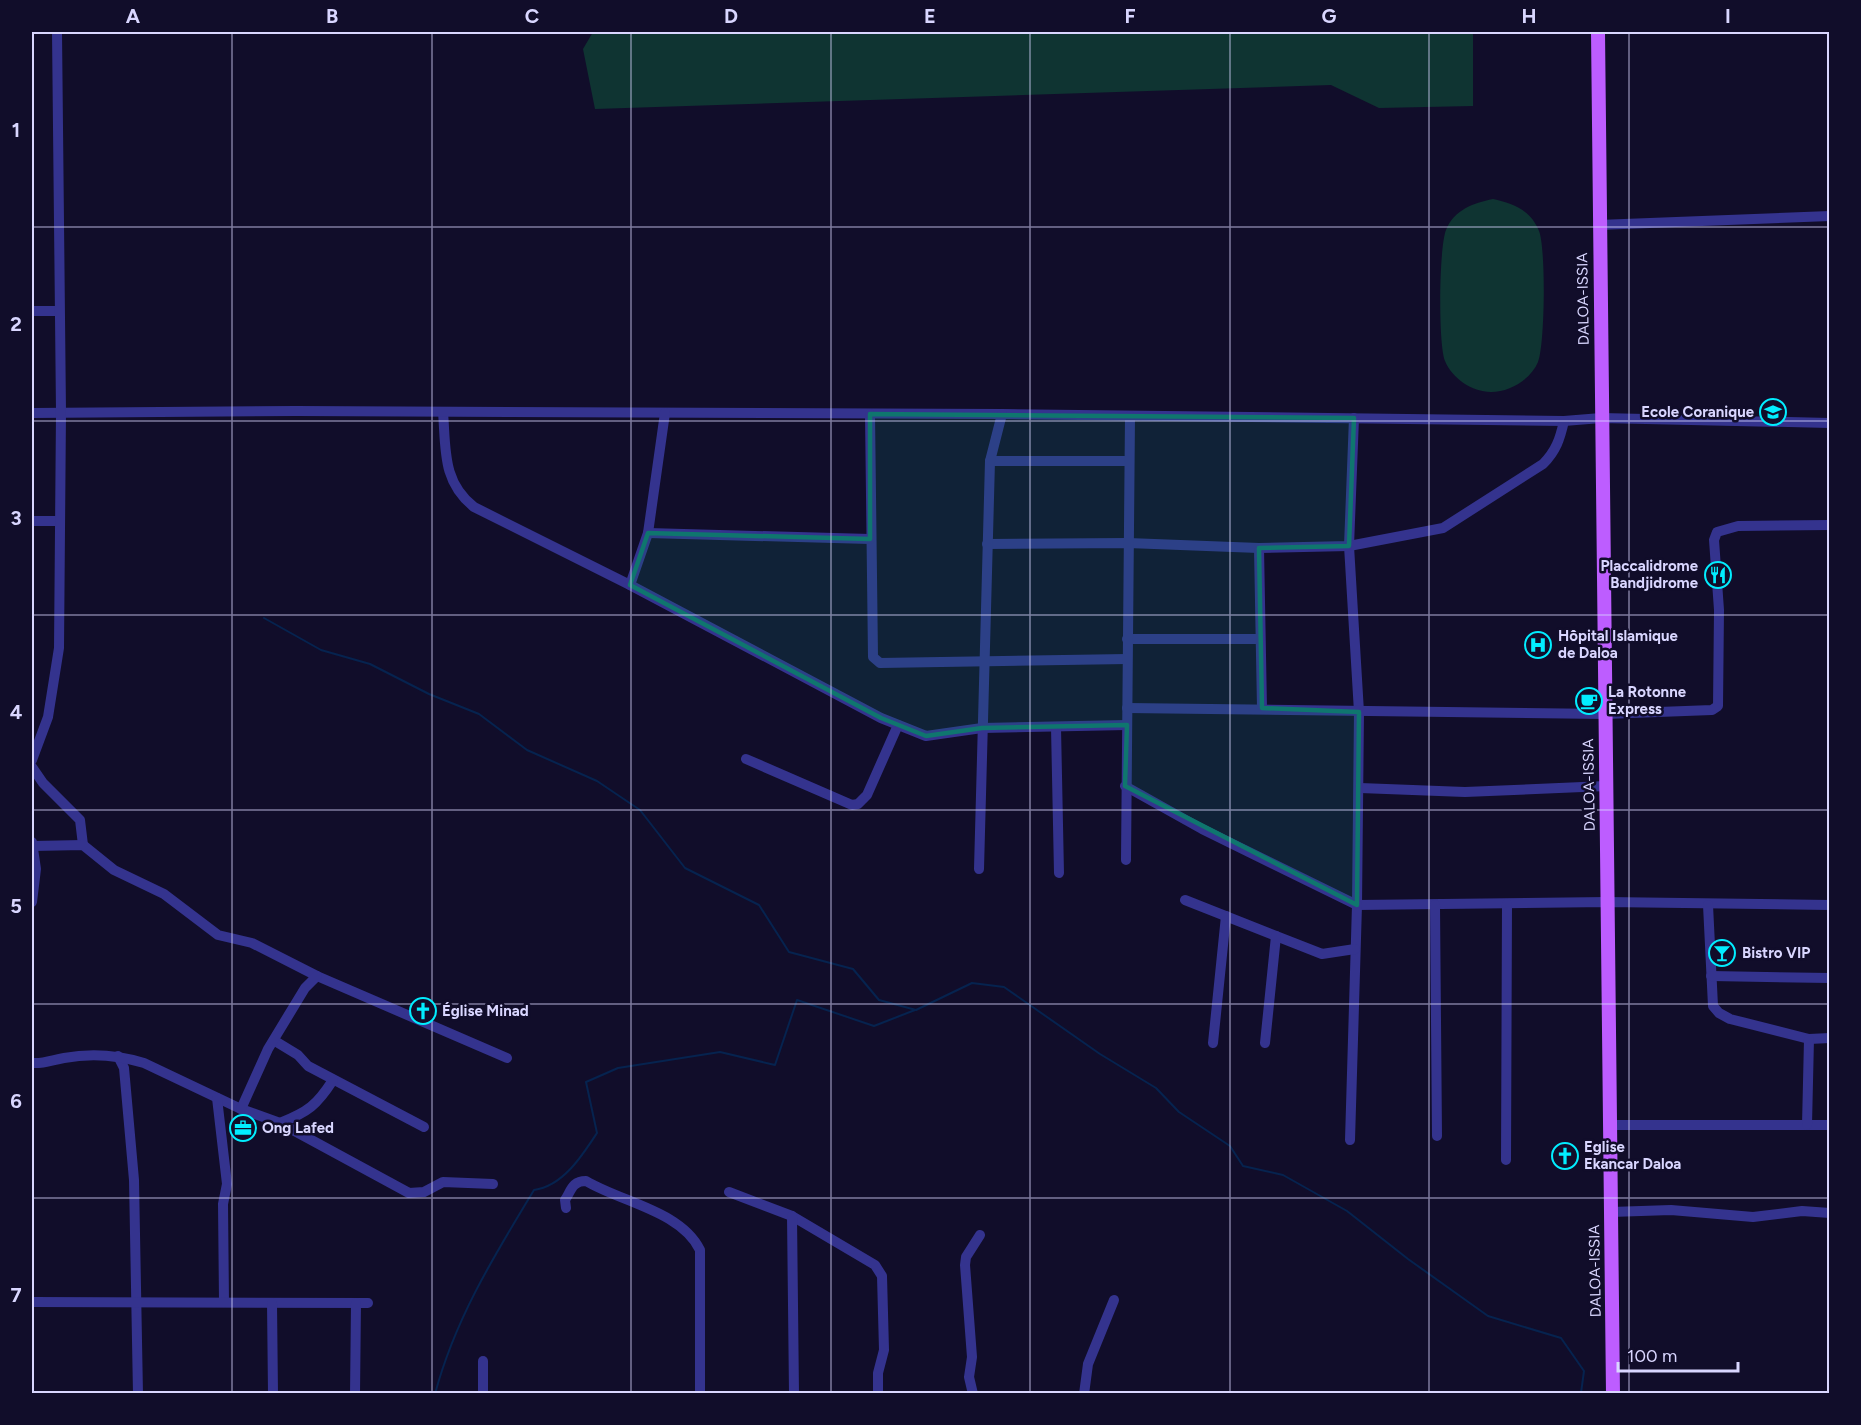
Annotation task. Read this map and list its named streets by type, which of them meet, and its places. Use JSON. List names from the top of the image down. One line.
{"streets":{"main road":["DALOA-ISSIA"]},"places":{"school or university":["Ecole Coranique"],"restaurant":["Placcalidrome Bandjidrome"],"hospital":["Hôpital Islamique de Daloa"],"cafe":["La Rotonne Express"],"bar":["Bistro VIP"],"church":["Église Minad","Eglise Ekancar Daloa"],"office":["Ong Lafed"]},"scale_bar":"100 m","grid":{"columns":["A","B","C","D","E","F","G","H","I"],"rows":["1","2","3","4","5","6","7"]}}
